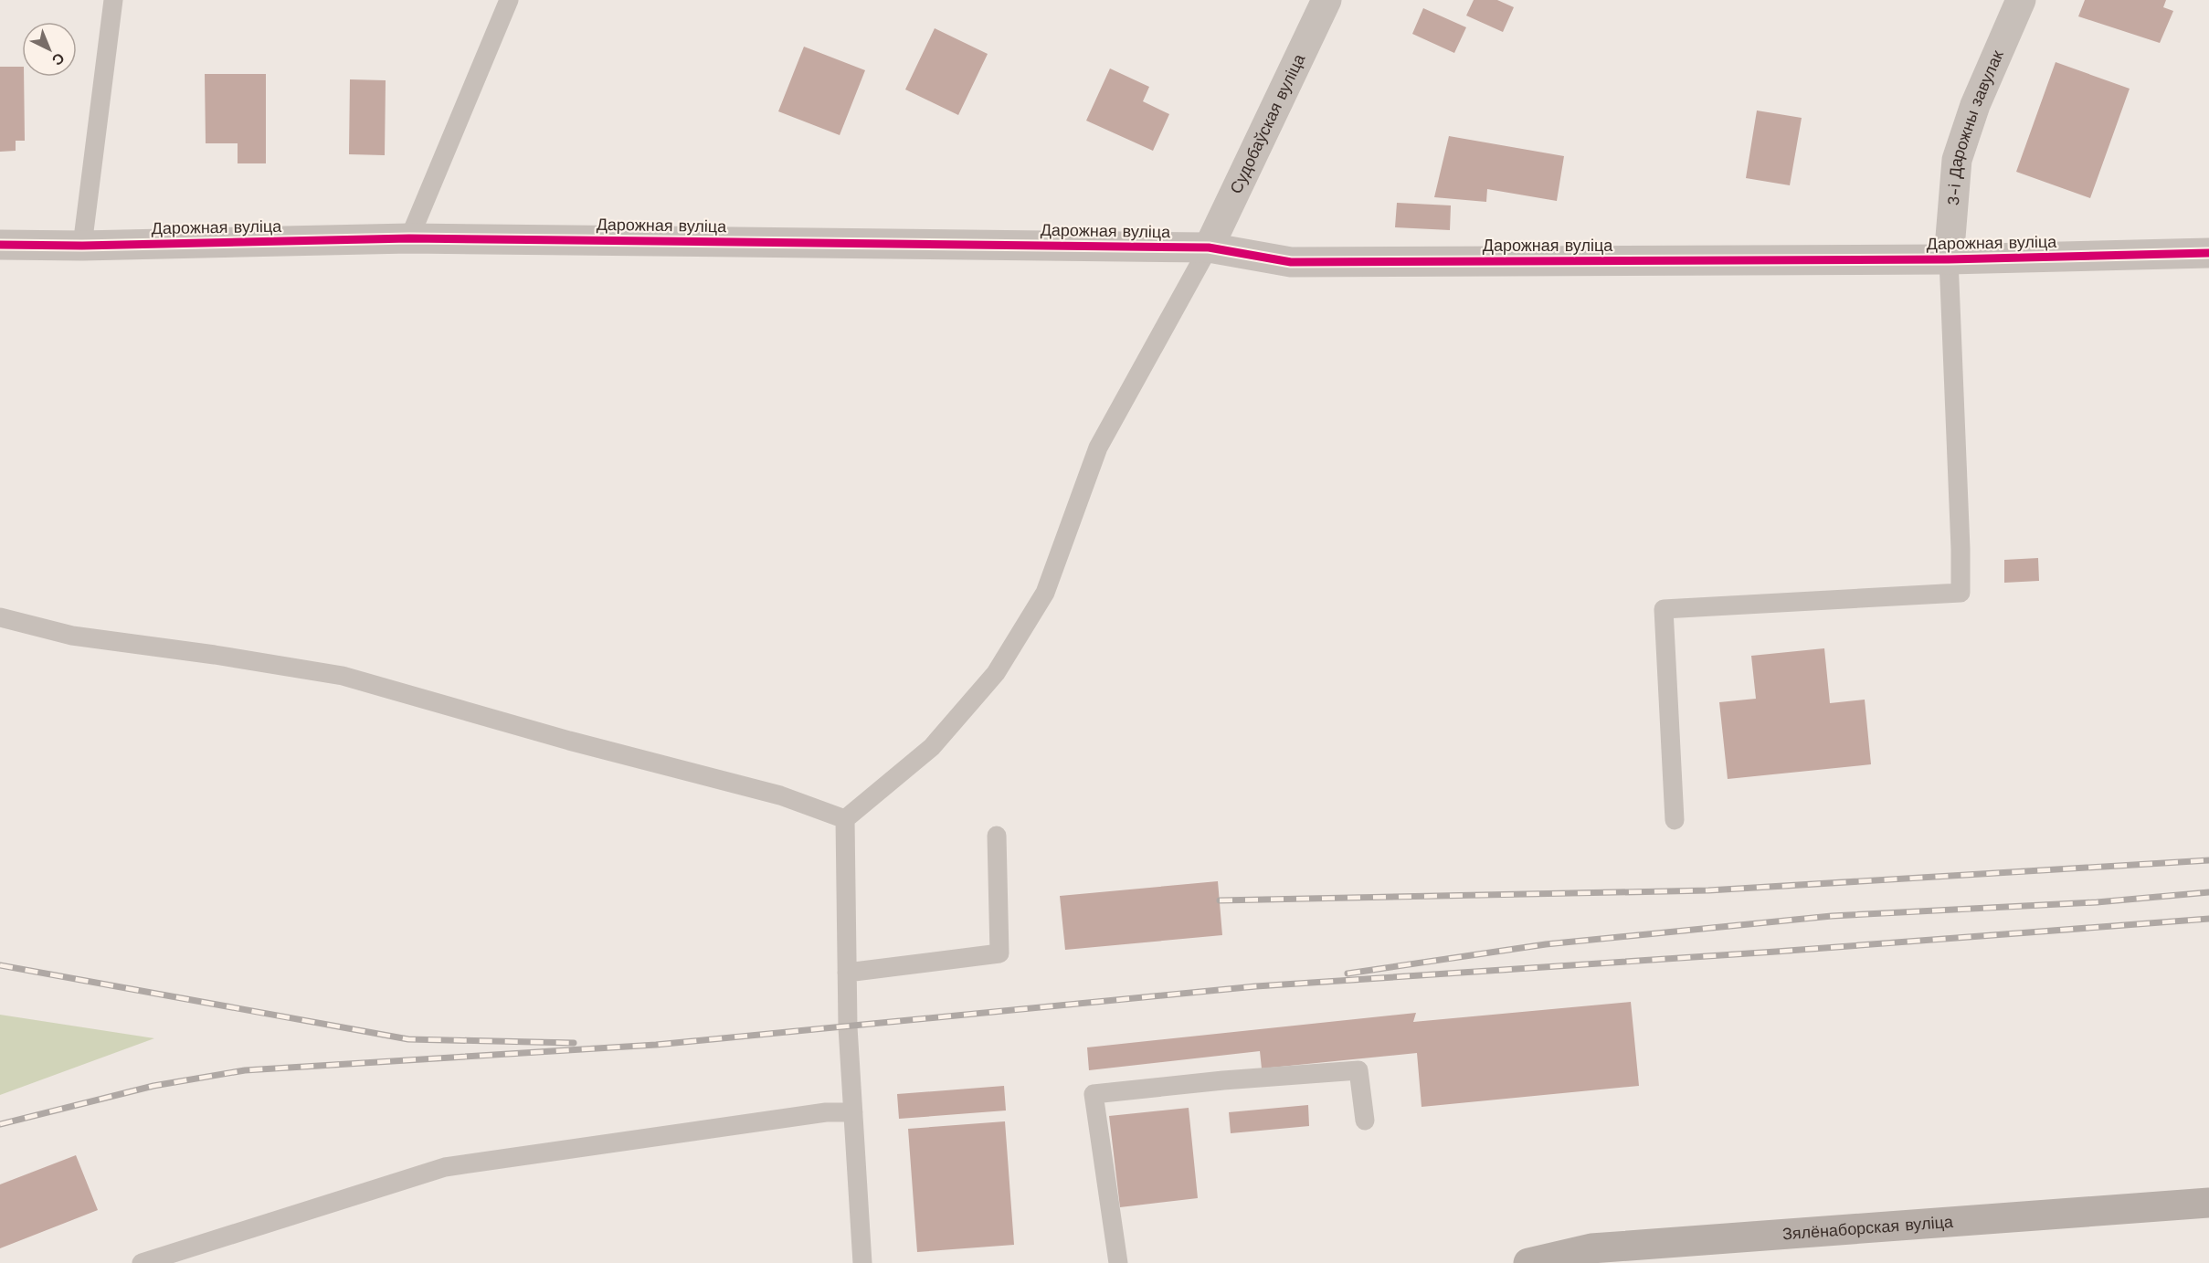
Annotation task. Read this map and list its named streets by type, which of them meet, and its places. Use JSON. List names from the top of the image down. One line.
{"streets":{"main road":["Зялёнаборская вуліца"],"street":["Судобаўская вуліца","3-і Дарожны завулак","Дарожная вуліца"]},"crossings":[["Судобаўская вуліца","Дарожная вуліца"],["3-і Дарожны завулак","Дарожная вуліца"]],"north":"bottom right"}
